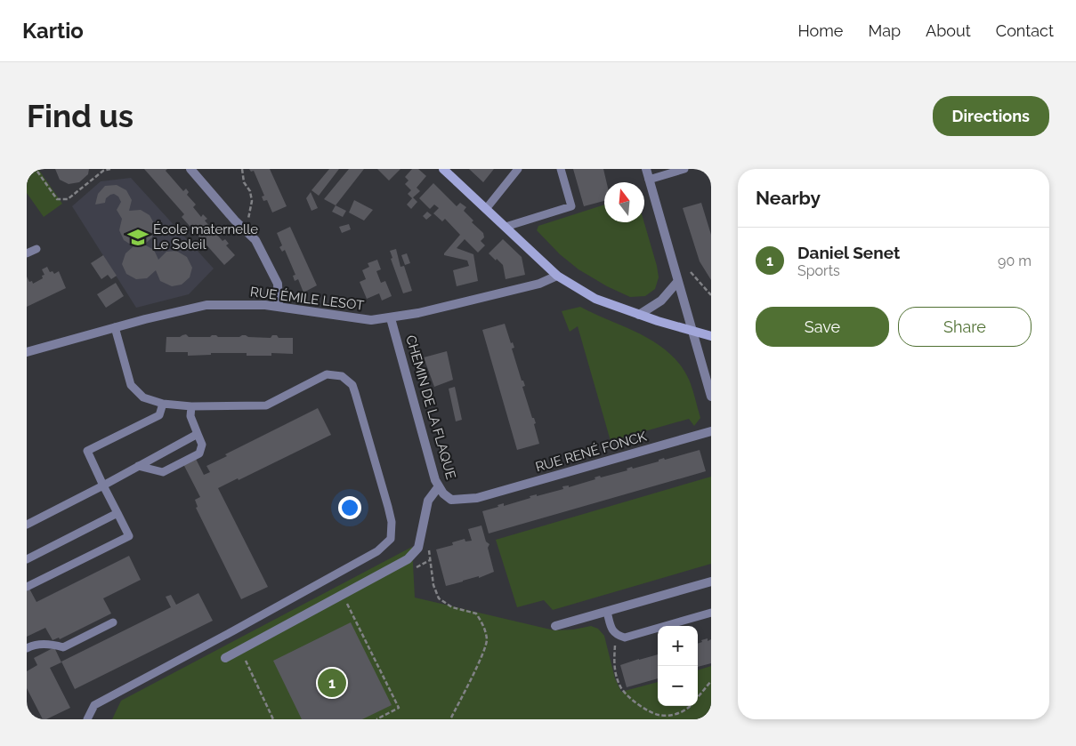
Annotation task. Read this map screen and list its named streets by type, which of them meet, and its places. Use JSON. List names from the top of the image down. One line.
{"streets":{"street":["RUE ÉMILE LESOT","CHEMIN DE LA FLAQUE","RUE RENÉ FONCK"]},"crossings":[["RUE ÉMILE LESOT","CHEMIN DE LA FLAQUE"],["CHEMIN DE LA FLAQUE","RUE RENÉ FONCK"]],"places":{"school or university":["École maternelle Le Soleil"]},"north":"top","page":{"header":"Kartio","nav":["Home","Map","About","Contact"],"buttons":["Directions",["Save","Share"]],"title":"Find us","heading":"Nearby","list":[{"mark":"1","name":"Daniel Senet","note":"Sports","value":"90 m"}],"map_buttons":["+","−"],"pins":"1"}}
